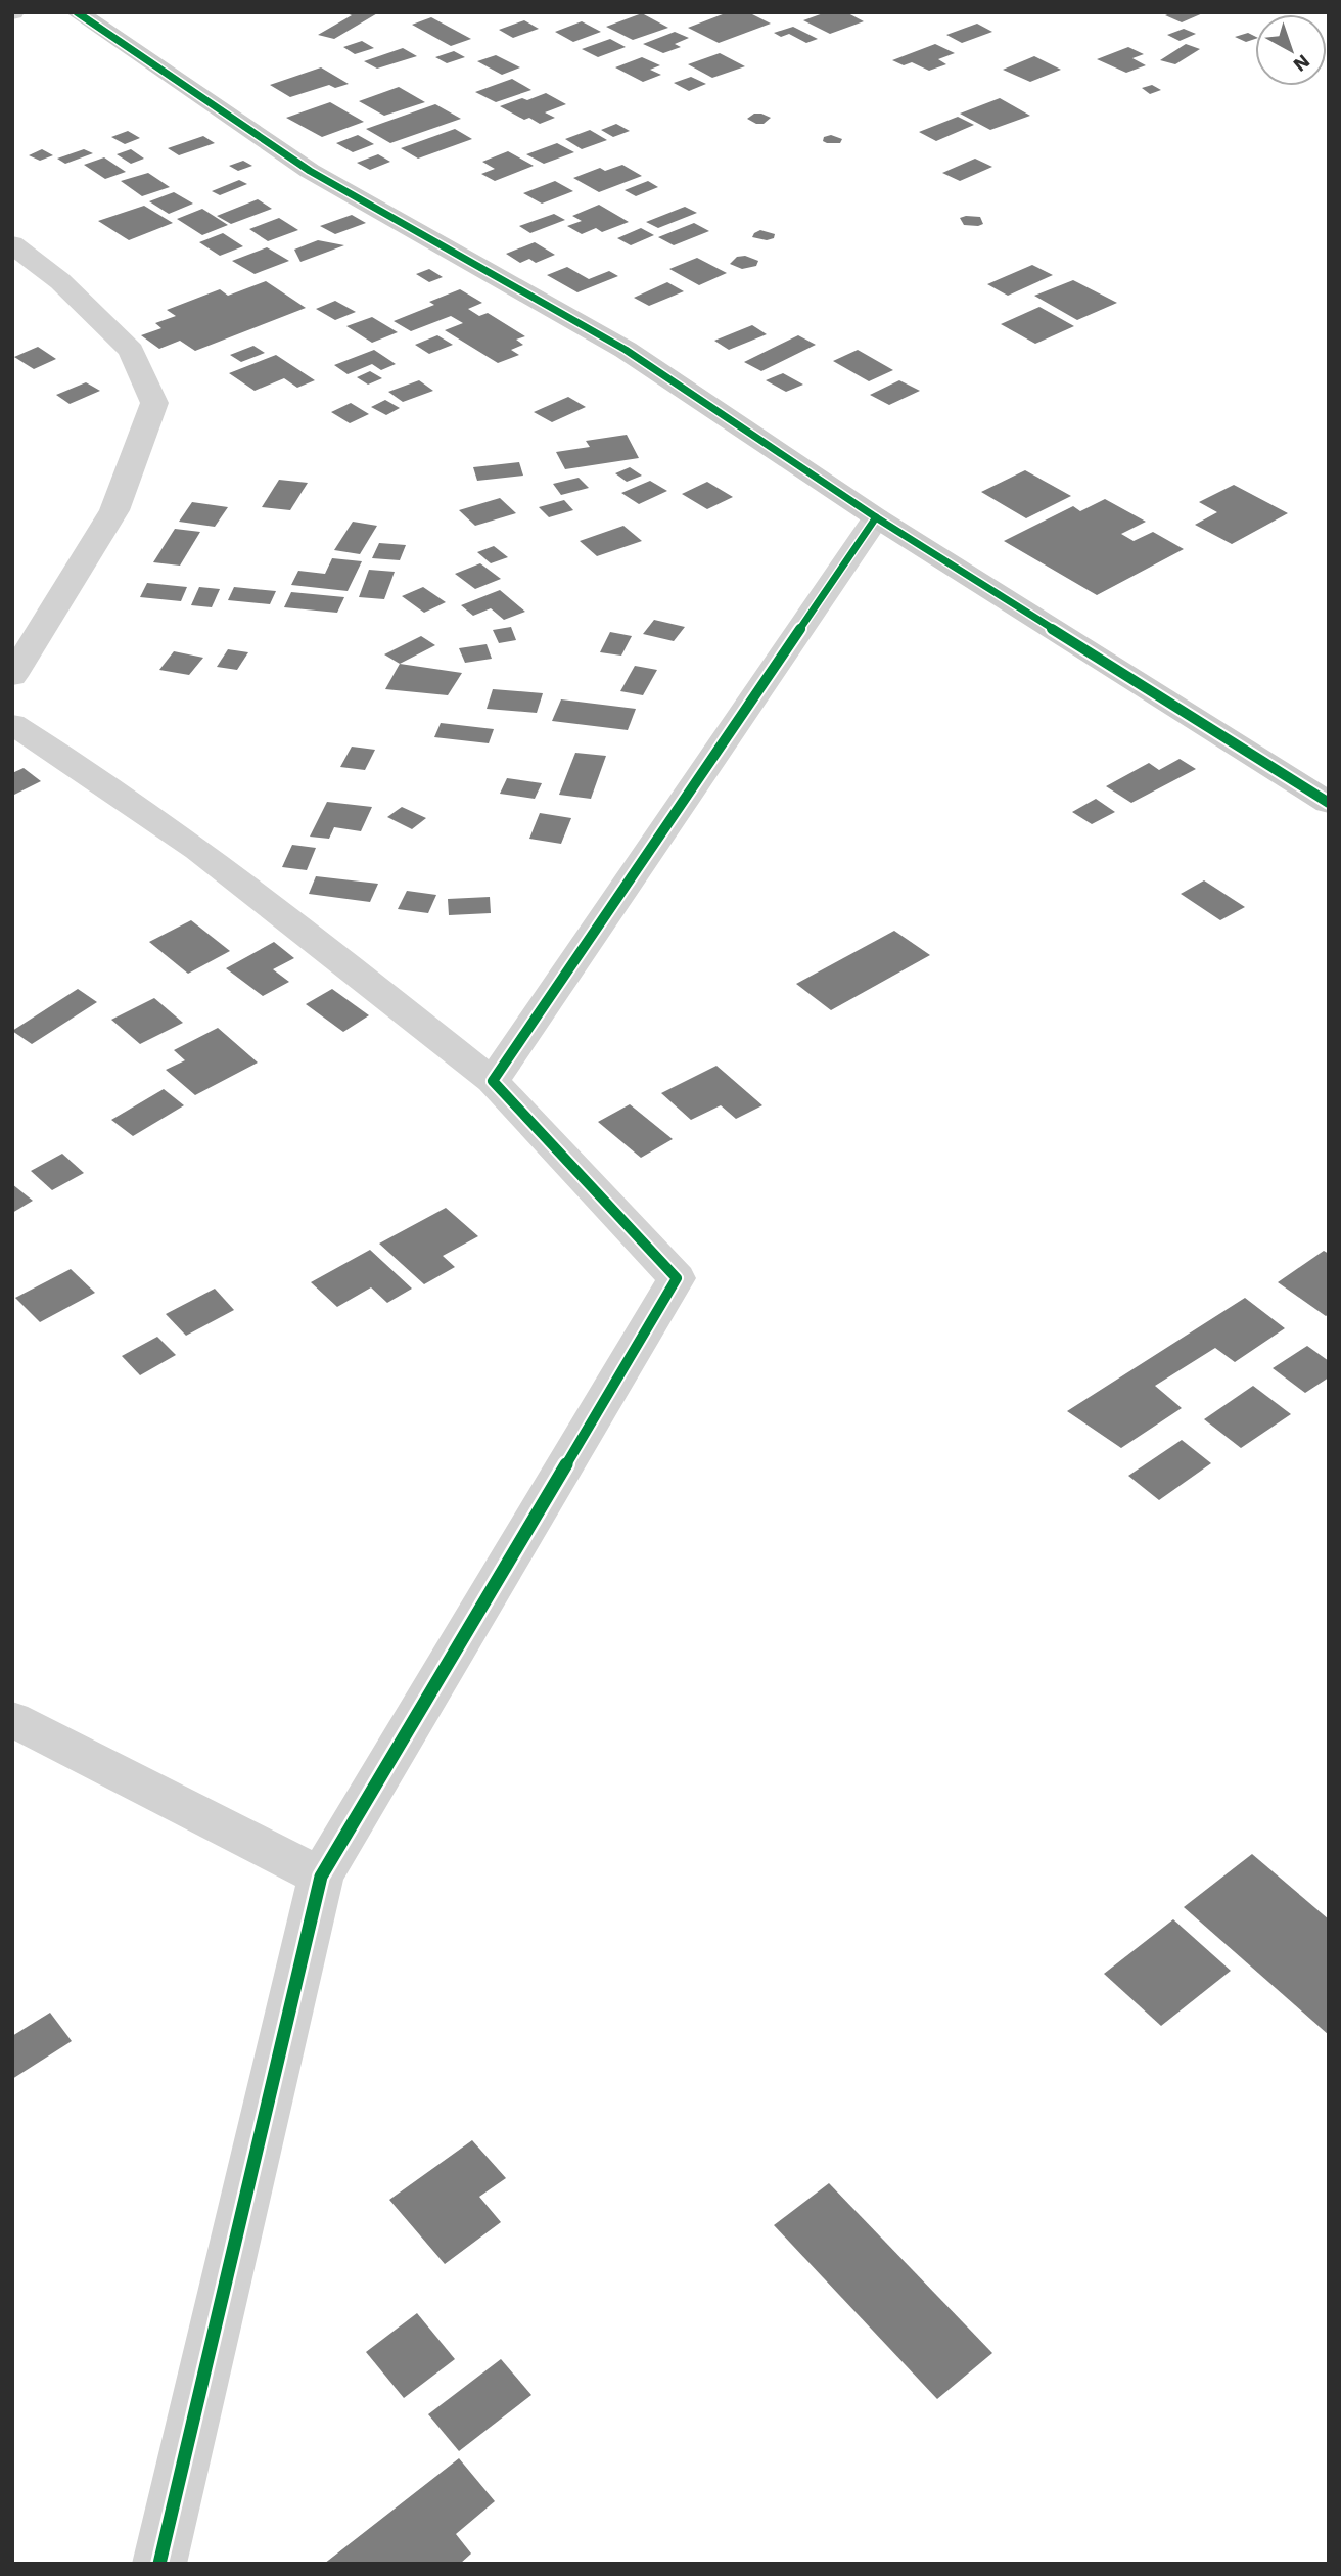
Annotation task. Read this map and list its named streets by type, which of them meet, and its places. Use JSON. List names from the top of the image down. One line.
{"north":"bottom right"}
